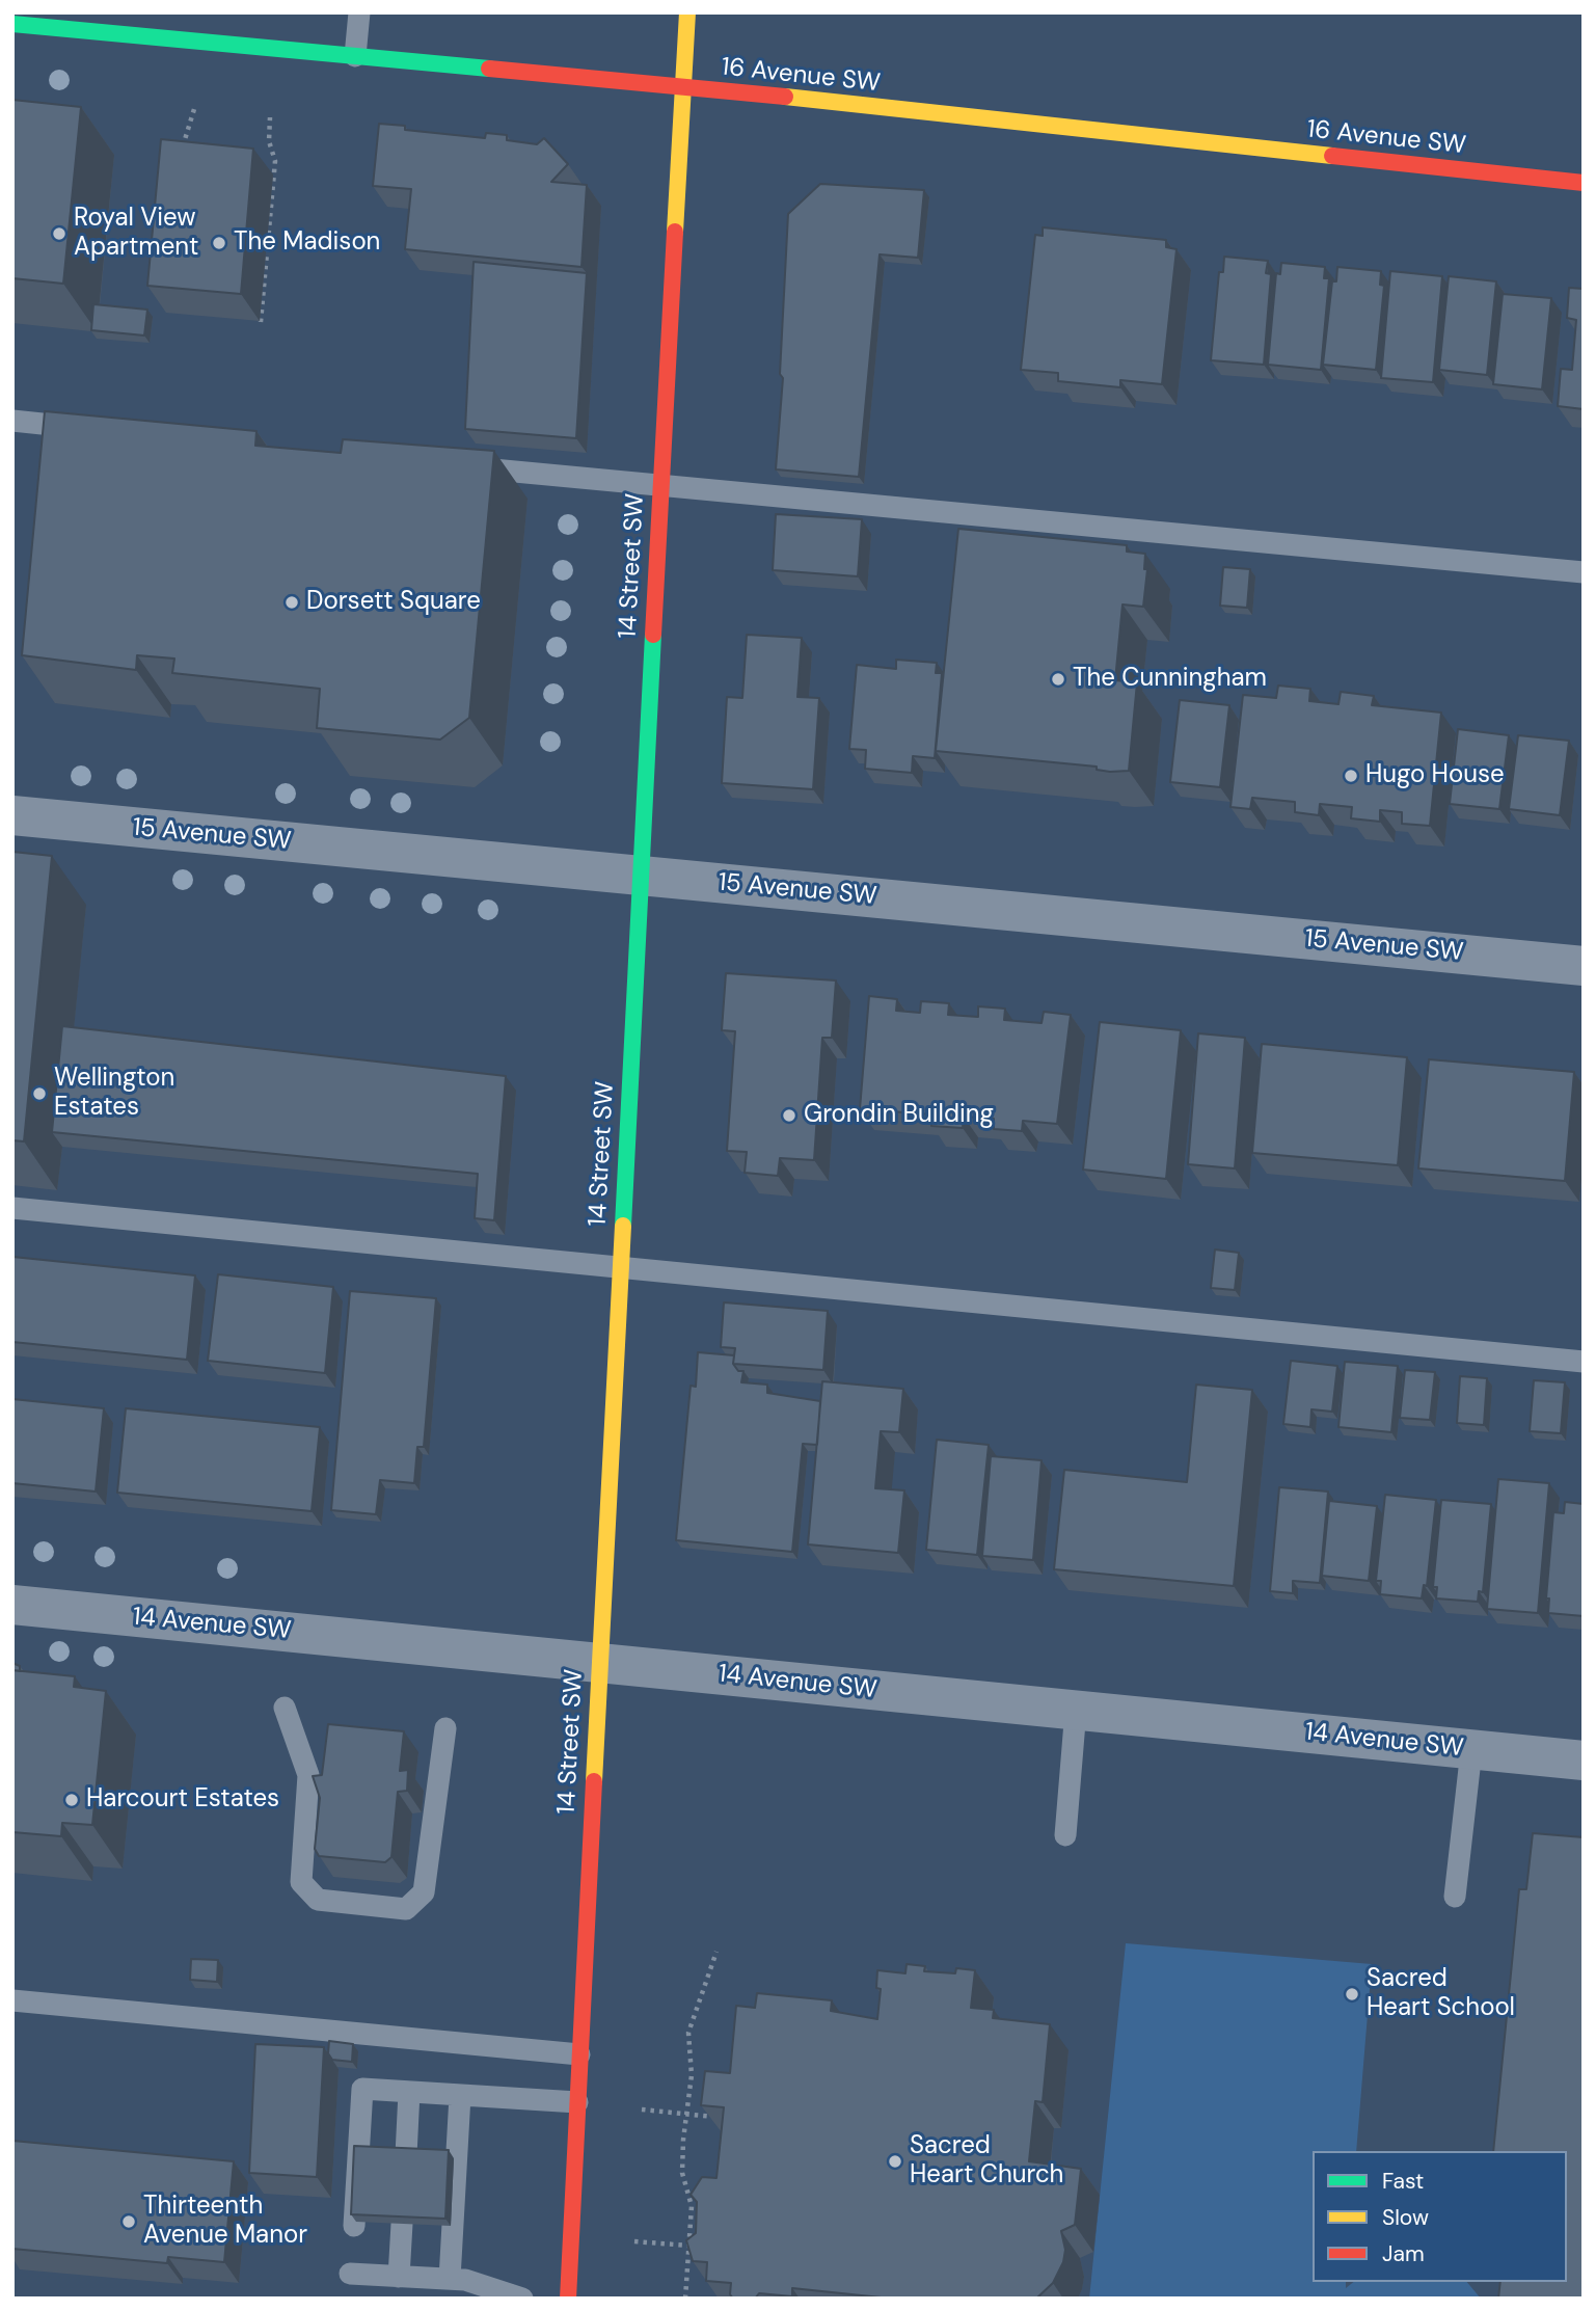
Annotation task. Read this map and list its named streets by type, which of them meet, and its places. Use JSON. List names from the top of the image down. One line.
{"streets":{"main road":["16 Avenue SW","14 Street SW"],"street":["15 Avenue SW","14 Avenue SW"]},"crossings":[["16 Avenue SW","14 Street SW"],["14 Street SW","15 Avenue SW"],["14 Street SW","14 Avenue SW"]],"places":["Royal View Apartment","The Madison","Dorsett Square","The Cunningham","Hugo House","Wellington Estates","Grondin Building","Harcourt Estates","Sacred Heart School","Sacred Heart Church","Thirteenth Avenue Manor"],"legend":["Fast","Slow","Jam"]}
